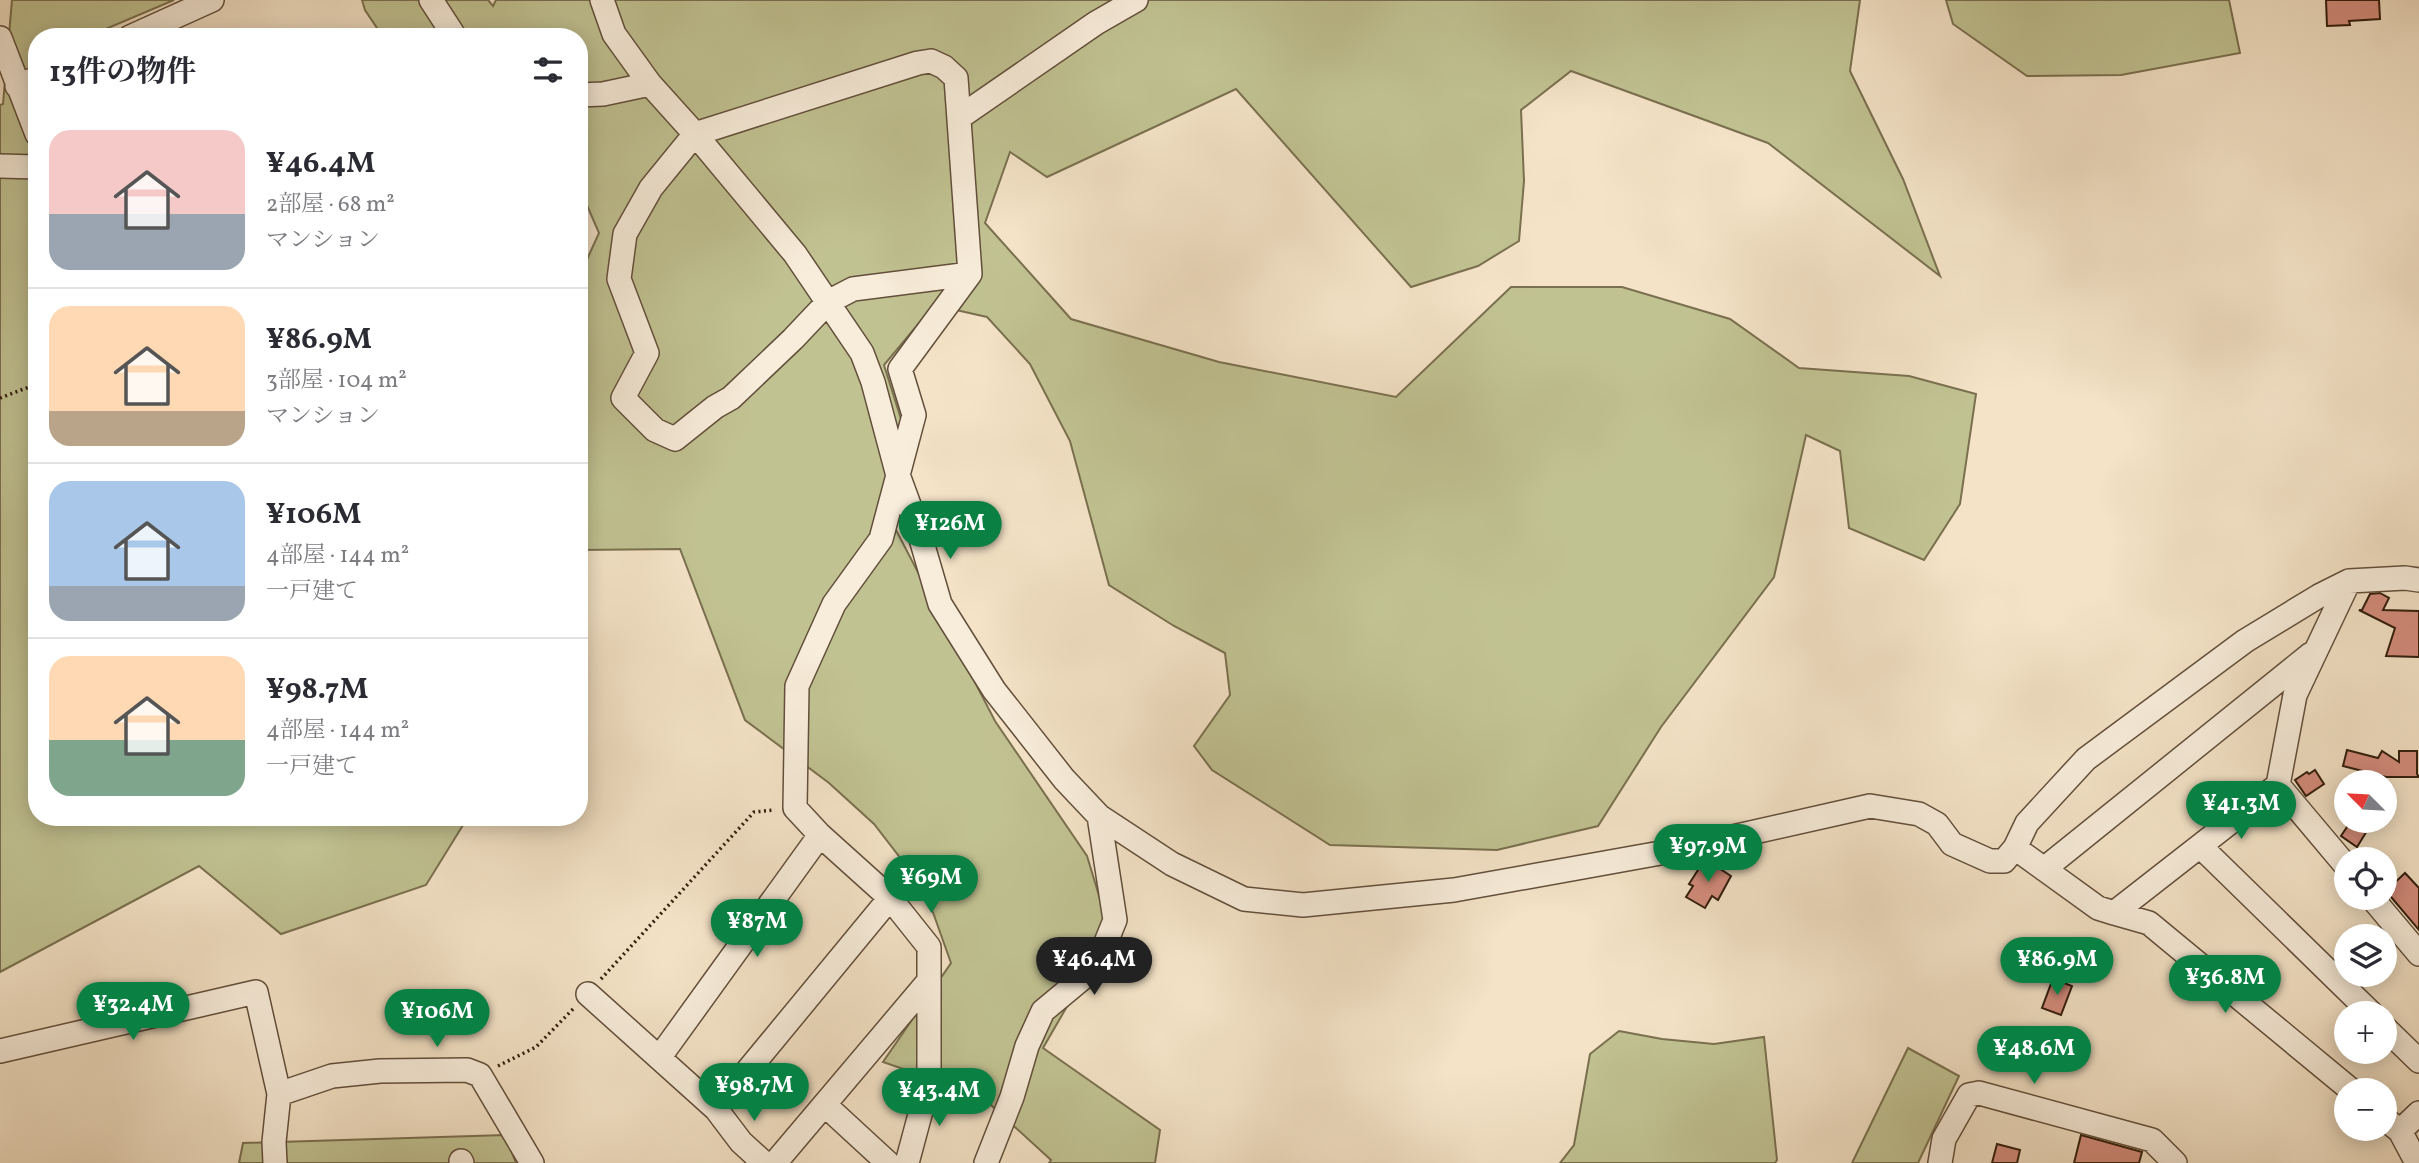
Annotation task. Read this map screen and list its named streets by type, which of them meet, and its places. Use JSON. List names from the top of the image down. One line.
{"north":"top left","page":{"heading":"13件の物件","list":[{"name":"¥46.4M","note":"2部屋 · 68 m² · マンション"},{"name":"¥86.9M","note":"3部屋 · 104 m² · マンション"},{"name":"¥106M","note":"4部屋 · 144 m² · 一戸建て"},{"name":"¥98.7M","note":"4部屋 · 144 m² · 一戸建て"}],"price":["¥126M","¥41.3M","¥97.9M","¥69M","¥87M","¥46.4M","¥86.9M","¥36.8M","¥32.4M","¥106M","¥48.6M","¥98.7M","¥43.4M"],"map_buttons":["+","−"]}}
